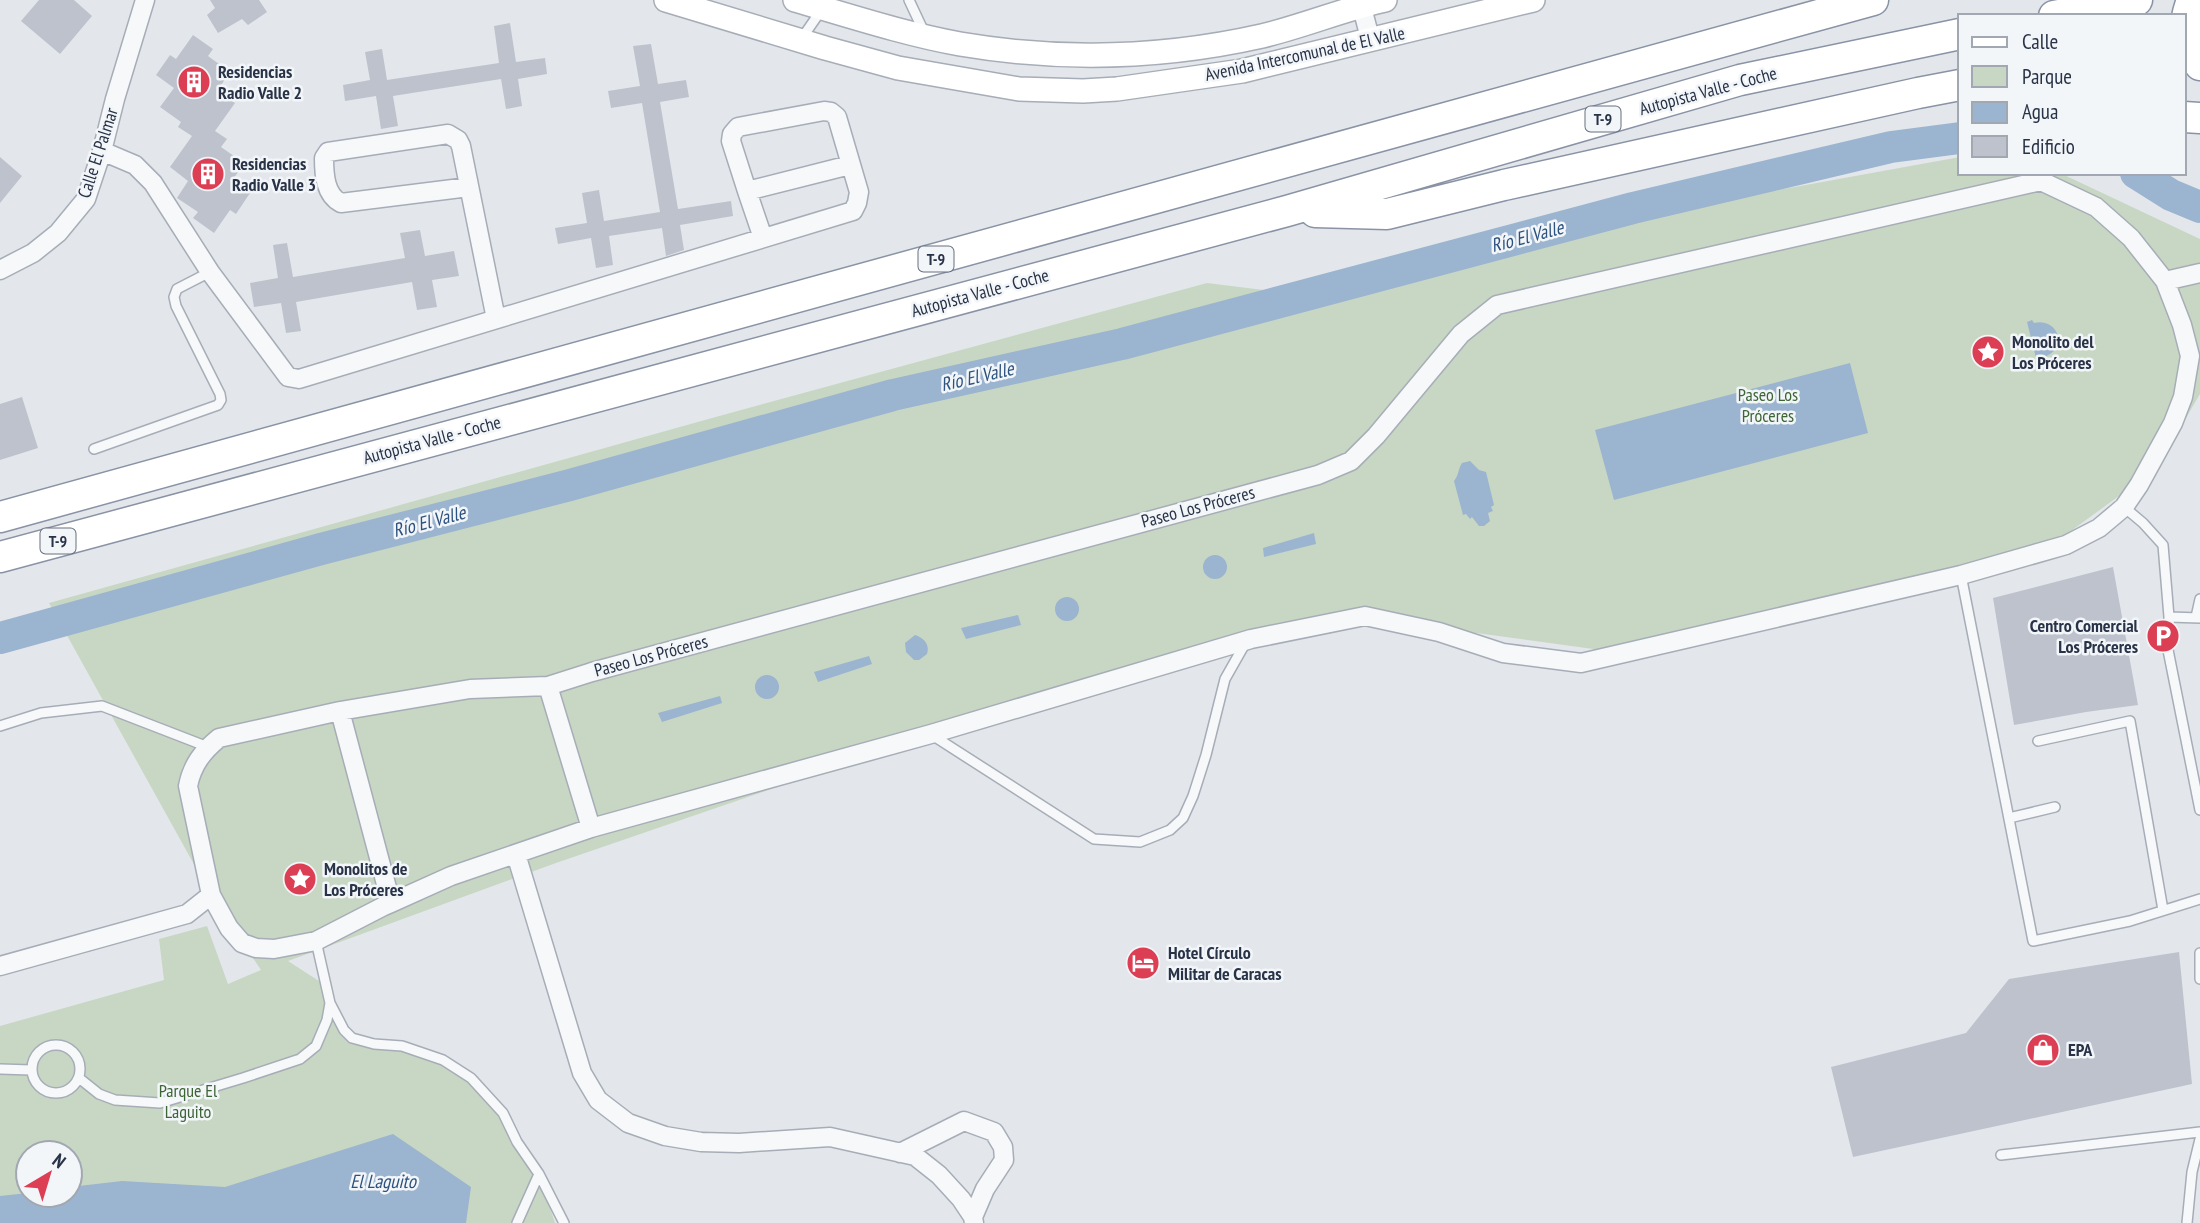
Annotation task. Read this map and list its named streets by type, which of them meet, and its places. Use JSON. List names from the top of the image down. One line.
{"streets":{"highway":["Autopista Valle - Coche","T-9"],"main road":["Avenida Intercomunal de El Valle"],"street":["Calle El Palmar","Paseo Los Próceres"]},"water":["Río El Valle","El Laguito"],"parks":["Paseo Los Próceres","Parque El Laguito"],"places":{"building":["Residencias Radio Valle 2","Residencias Radio Valle 3"],"place":["Monolito del Los Próceres","Monolitos de Los Próceres"],"parking":["Centro Comercial Los Próceres"],"hotel":["Hotel Círculo Militar de Caracas"],"shop":["EPA"]},"legend":["Calle","Parque","Agua","Edificio"],"north":"top right"}
